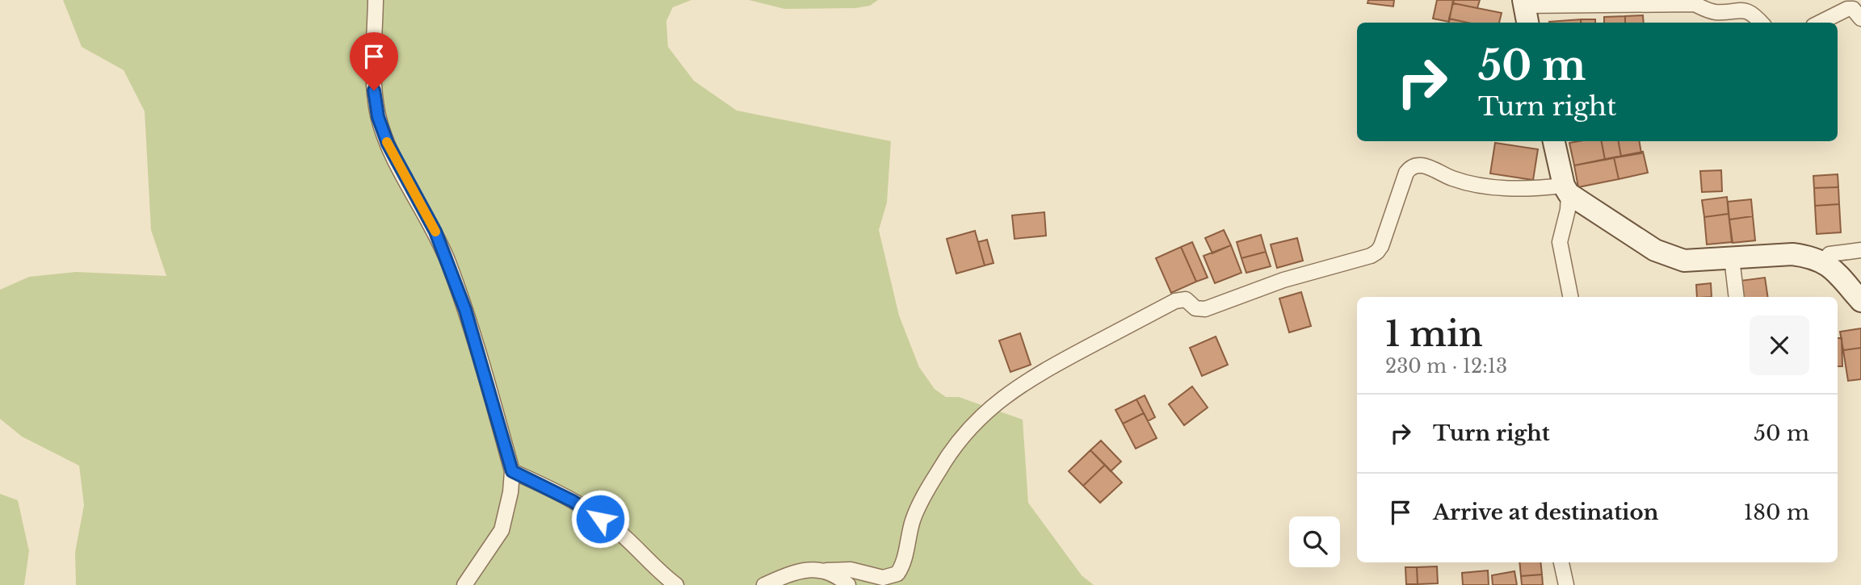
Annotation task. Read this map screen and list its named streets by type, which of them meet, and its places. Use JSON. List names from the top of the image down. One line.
{"page":{"turn":["50 m","Turn right"],"heading":["1 min","230 m · 12:13"],"list":[{"name":"Turn right","value":"50 m"},{"name":"Arrive at destination","value":"180 m"}]}}
